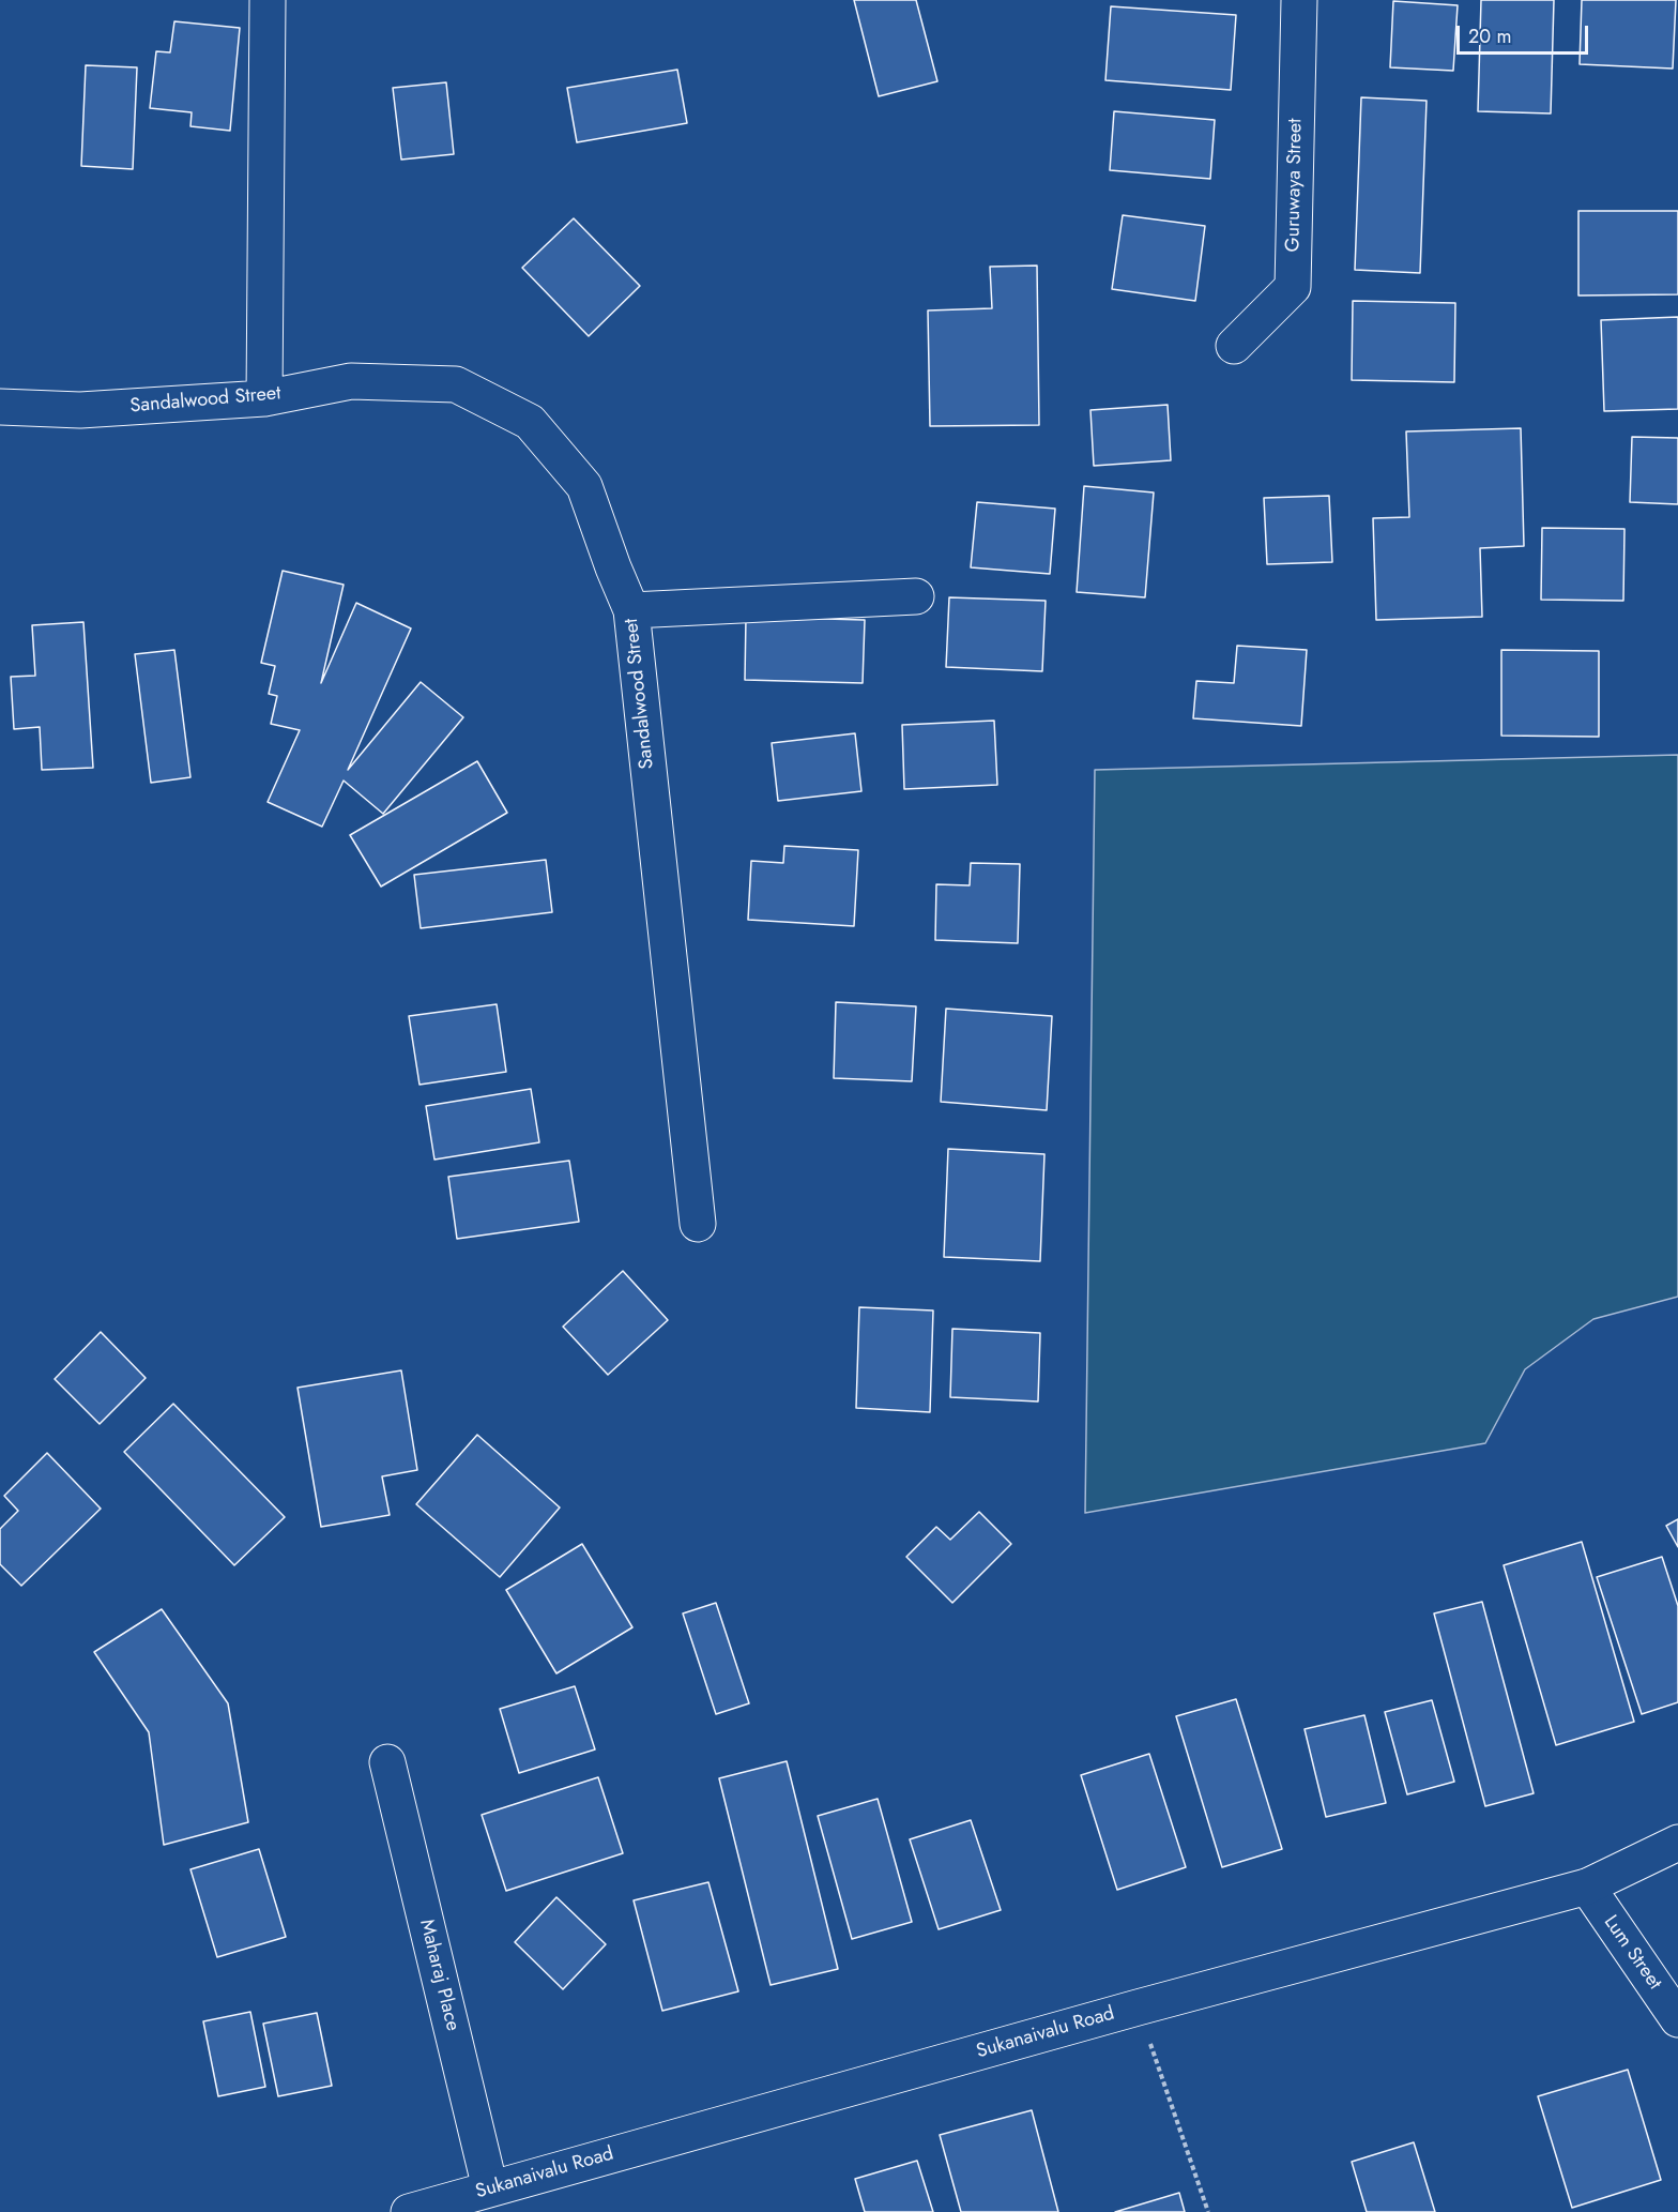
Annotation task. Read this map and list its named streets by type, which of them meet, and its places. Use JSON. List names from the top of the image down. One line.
{"streets":{"street":["Guruwaya Street","Sandalwood Street","Lum Street","Maharaj Place","Sukanaivalu Road"]},"crossings":[["Lum Street","Sukanaivalu Road"],["Maharaj Place","Sukanaivalu Road"]],"scale_bar":"20 m"}
